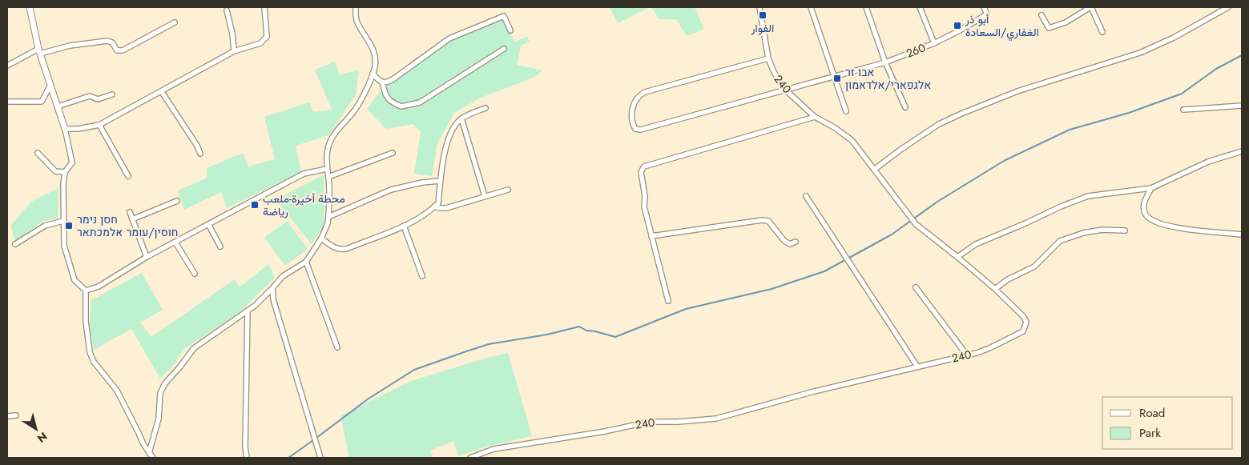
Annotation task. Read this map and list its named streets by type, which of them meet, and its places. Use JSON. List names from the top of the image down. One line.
{"streets":{"street":["260","240"]},"crossings":[["260","240"]],"places":{"transit":["الفوار","أبو ذر الغفاري/السعادة","אבו זר אלגפארי/אלדאמון","محطة أخيرة-ملعب رياضة","חסן נימר חוסין/עומר אלמכתאר"]},"legend":["Road","Park"],"north":"bottom right"}
